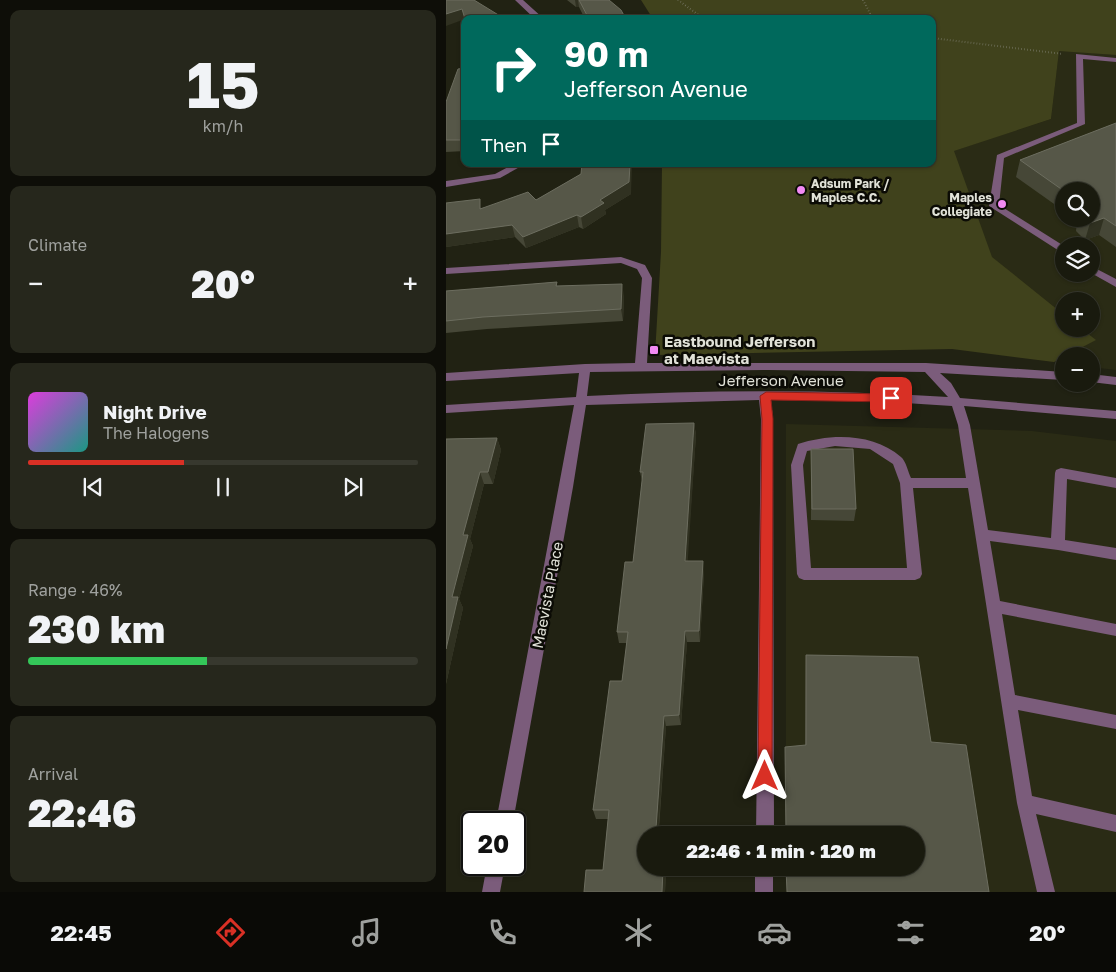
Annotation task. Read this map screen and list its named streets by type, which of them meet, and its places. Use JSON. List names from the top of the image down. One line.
{"streets":{"street":["Jefferson Avenue","Maevista Place"]},"crossings":[["Jefferson Avenue","Maevista Place"]],"places":{"other":["Adsum Park / Maples C.C.","Maples Collegiate"],"transit":["Eastbound Jefferson at Maevista"]},"page":{"tile":[["15","km/h"],"Climate",["Range · 46%","230 km"],["Arrival","22:46"]],"turn":["90 m","Jefferson Avenue"],"then":"Then","map_buttons":["+","−"],"heat":["−","20°","+"],"song":["Night Drive","The Halogens"],"limit":"20","trip":"22:46 · 1 min · 120 m","tabs":["22:45","20°"]}}
